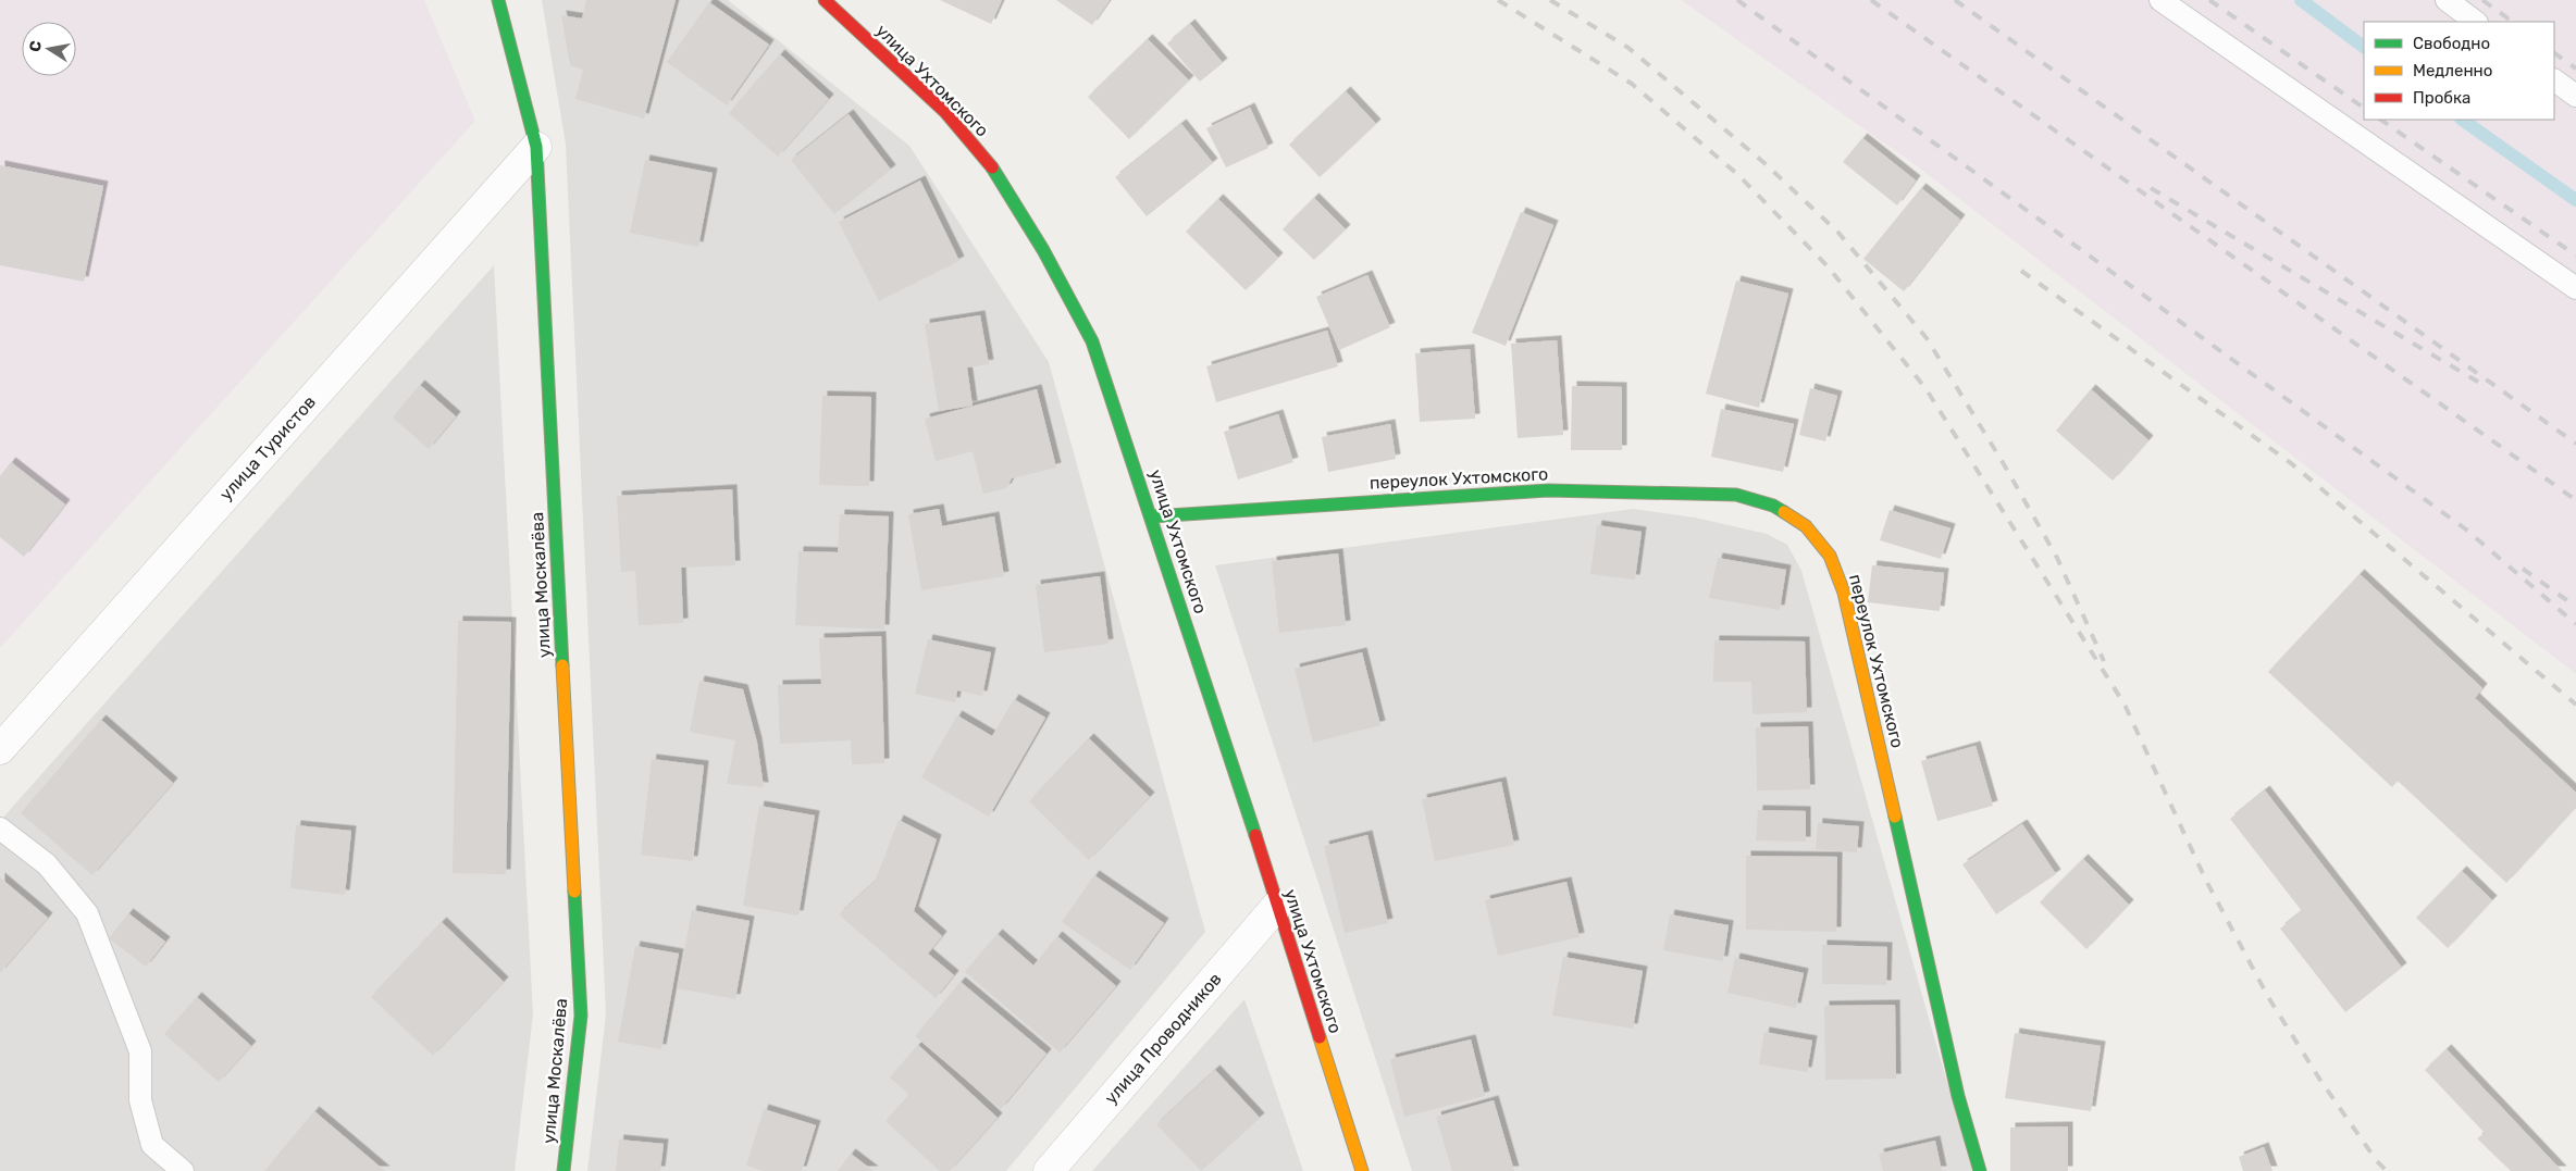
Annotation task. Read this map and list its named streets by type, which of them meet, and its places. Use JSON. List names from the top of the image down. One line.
{"streets":{"street":["улица Ухтомского","улица Туристов","переулок Ухтомского","улица Москалёва","улица Проводников"]},"crossings":[["улица Ухтомского","переулок Ухтомского"],["улица Ухтомского","улица Проводников"],["улица Туристов","улица Москалёва"]],"legend":["Свободно","Медленно","Пробка"],"north":"left"}
